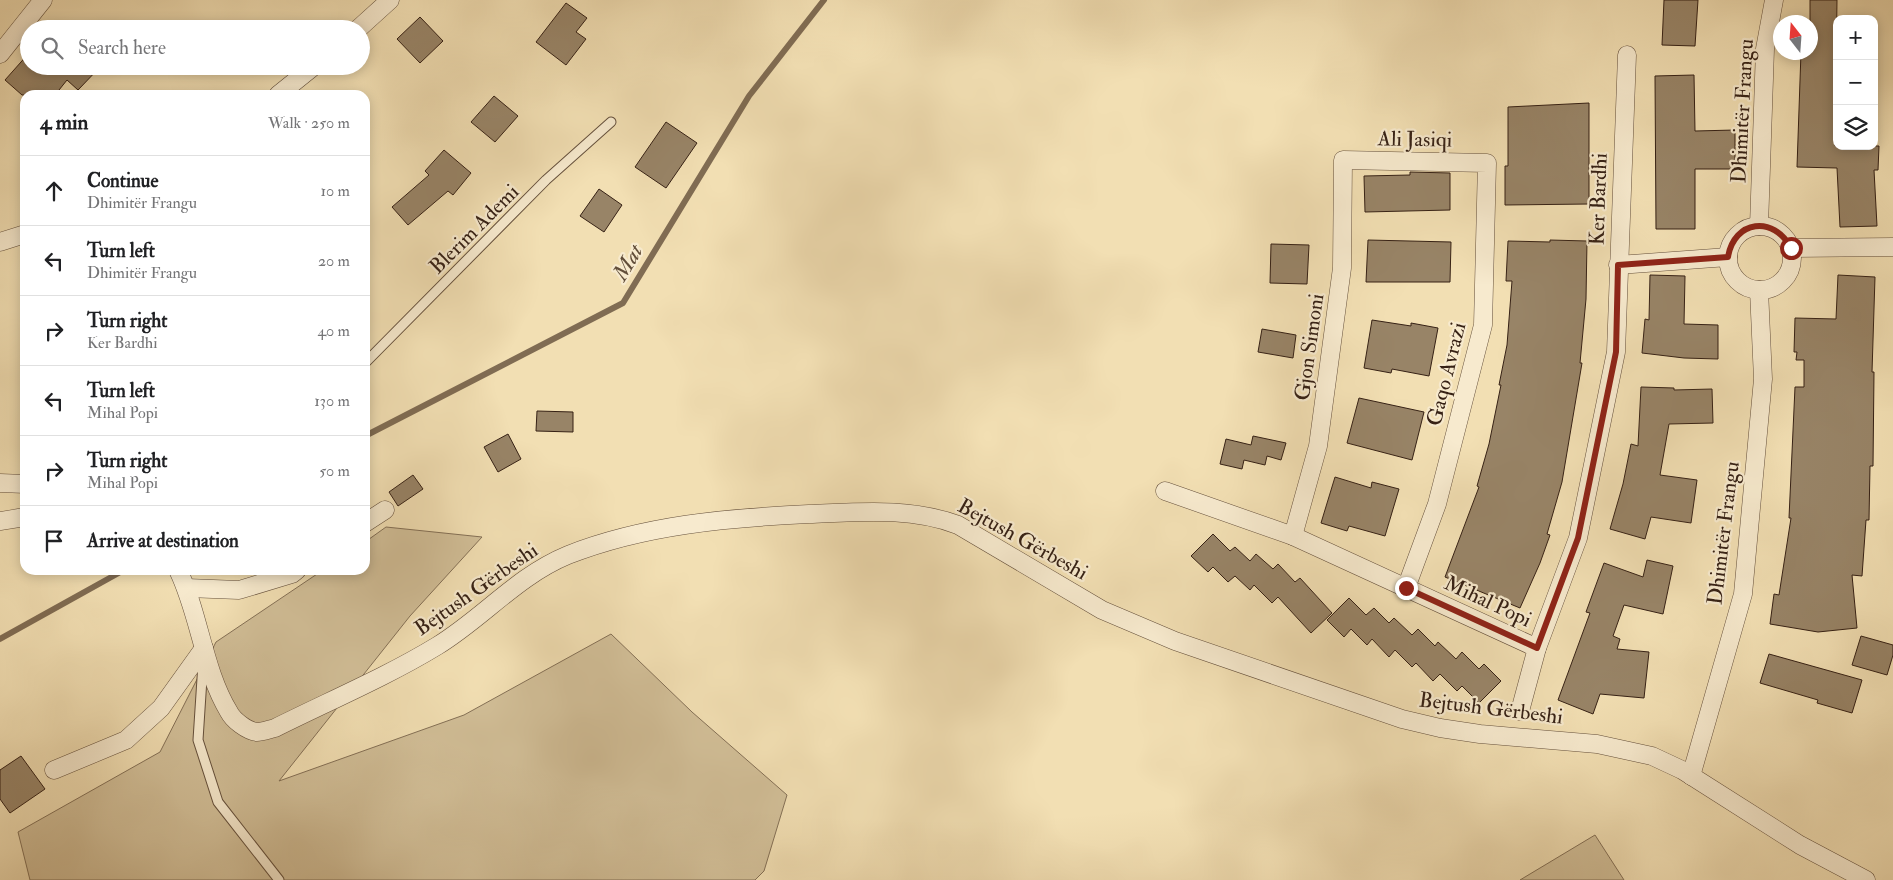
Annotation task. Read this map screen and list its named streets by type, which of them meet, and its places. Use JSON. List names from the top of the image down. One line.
{"streets":{"street":["Dhimitër Frangu","Ali Jasiqi","Ker Bardhi","Gjon Simoni","Gaqo Avrazi","Bejtush Gërbeshi","Mihal Popi"],"lane":["Blerim Ademi"]},"crossings":[["Dhimitër Frangu","Ker Bardhi"],["Dhimitër Frangu","Bejtush Gërbeshi"],["Ali Jasiqi","Gjon Simoni"],["Ali Jasiqi","Gaqo Avrazi"],["Ker Bardhi","Mihal Popi"],["Gjon Simoni","Mihal Popi"],["Gaqo Avrazi","Mihal Popi"]],"water":["Mat"],"north":"top","page":{"map_buttons":["+","−"],"search":"Search here","heading":["4 min","Walk · 250 m"],"list":[["Continue","Dhimitër Frangu","10 m"],["Turn left","Dhimitër Frangu","20 m"],["Turn right","Ker Bardhi","40 m"],["Turn left","Mihal Popi","130 m"],["Turn right","Mihal Popi","50 m"],"Arrive at destination"]}}
